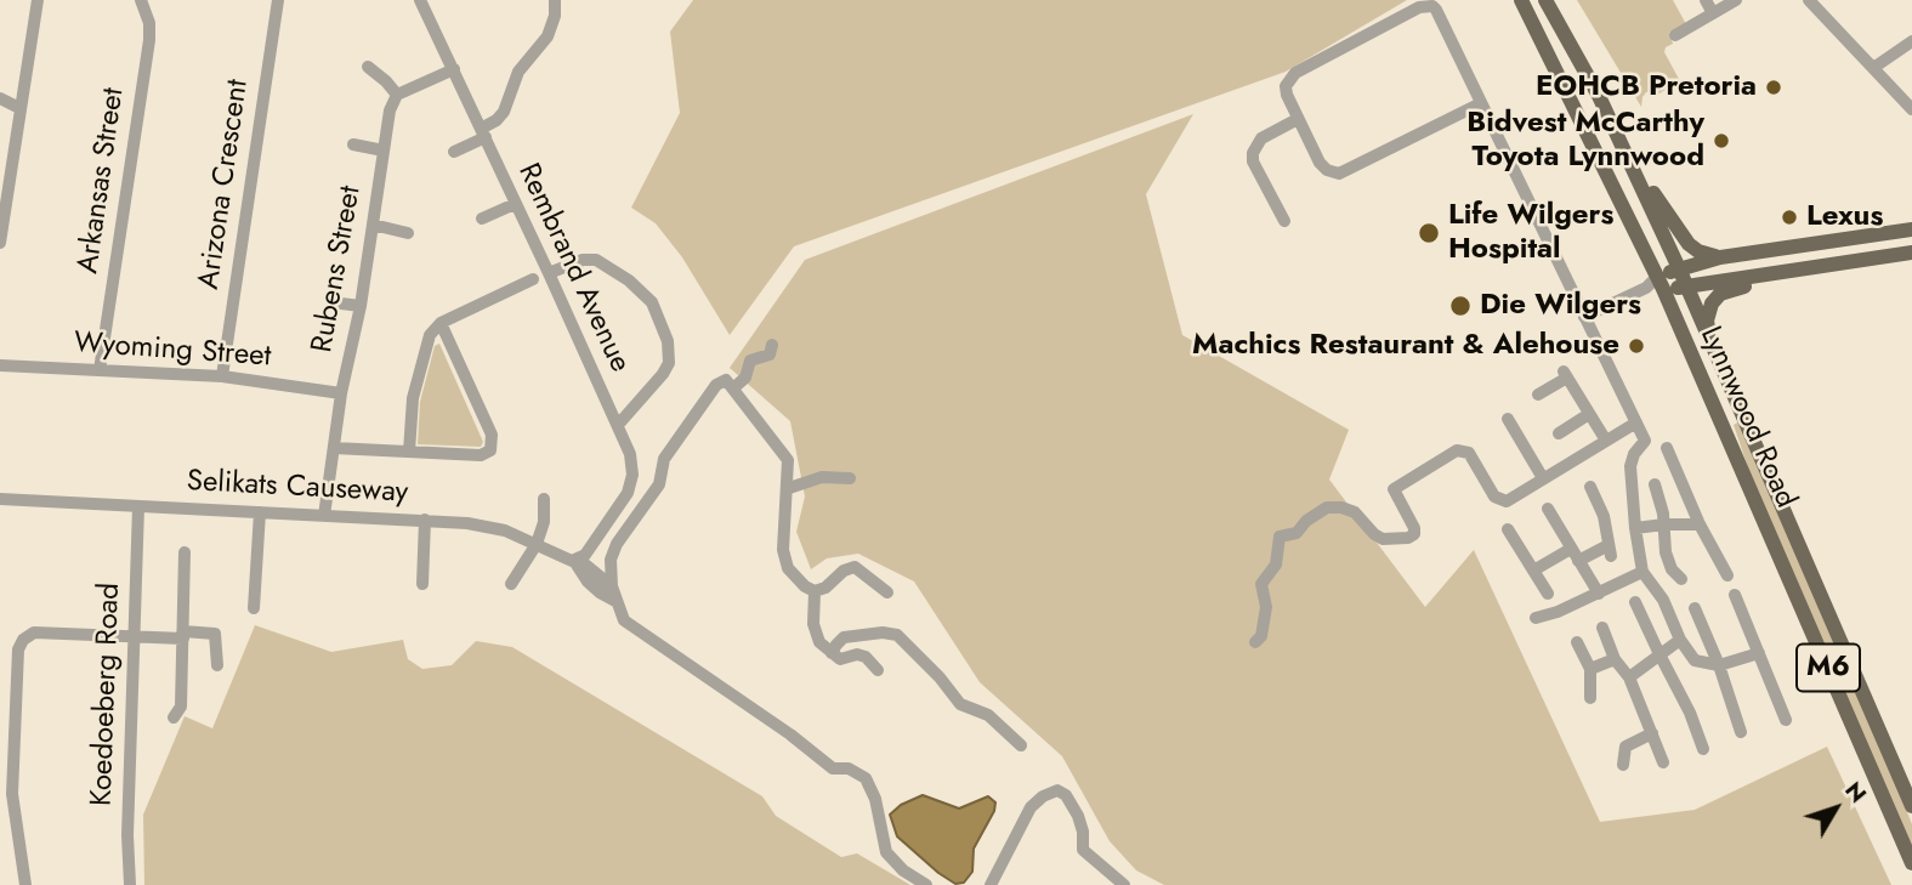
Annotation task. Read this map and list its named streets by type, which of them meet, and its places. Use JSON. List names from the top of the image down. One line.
{"streets":{"main road":["Lynnwood Road","M6"],"street":["Arkansas Street","Arizona Crescent","Rembrand Avenue","Rubens Street","Wyoming Street","Selikats Causeway","Koedoeberg Road"]},"crossings":[["Arkansas Street","Wyoming Street"],["Arizona Crescent","Wyoming Street"],["Rembrand Avenue","Selikats Causeway"],["Rubens Street","Wyoming Street"],["Rubens Street","Selikats Causeway"],["Selikats Causeway","Koedoeberg Road"]],"places":["EOHCB Pretoria","Bidvest McCarthy Toyota Lynnwood","Lexus","Life Wilgers Hospital","Die Wilgers","Machics Restaurant & Alehouse"],"north":"top right"}
